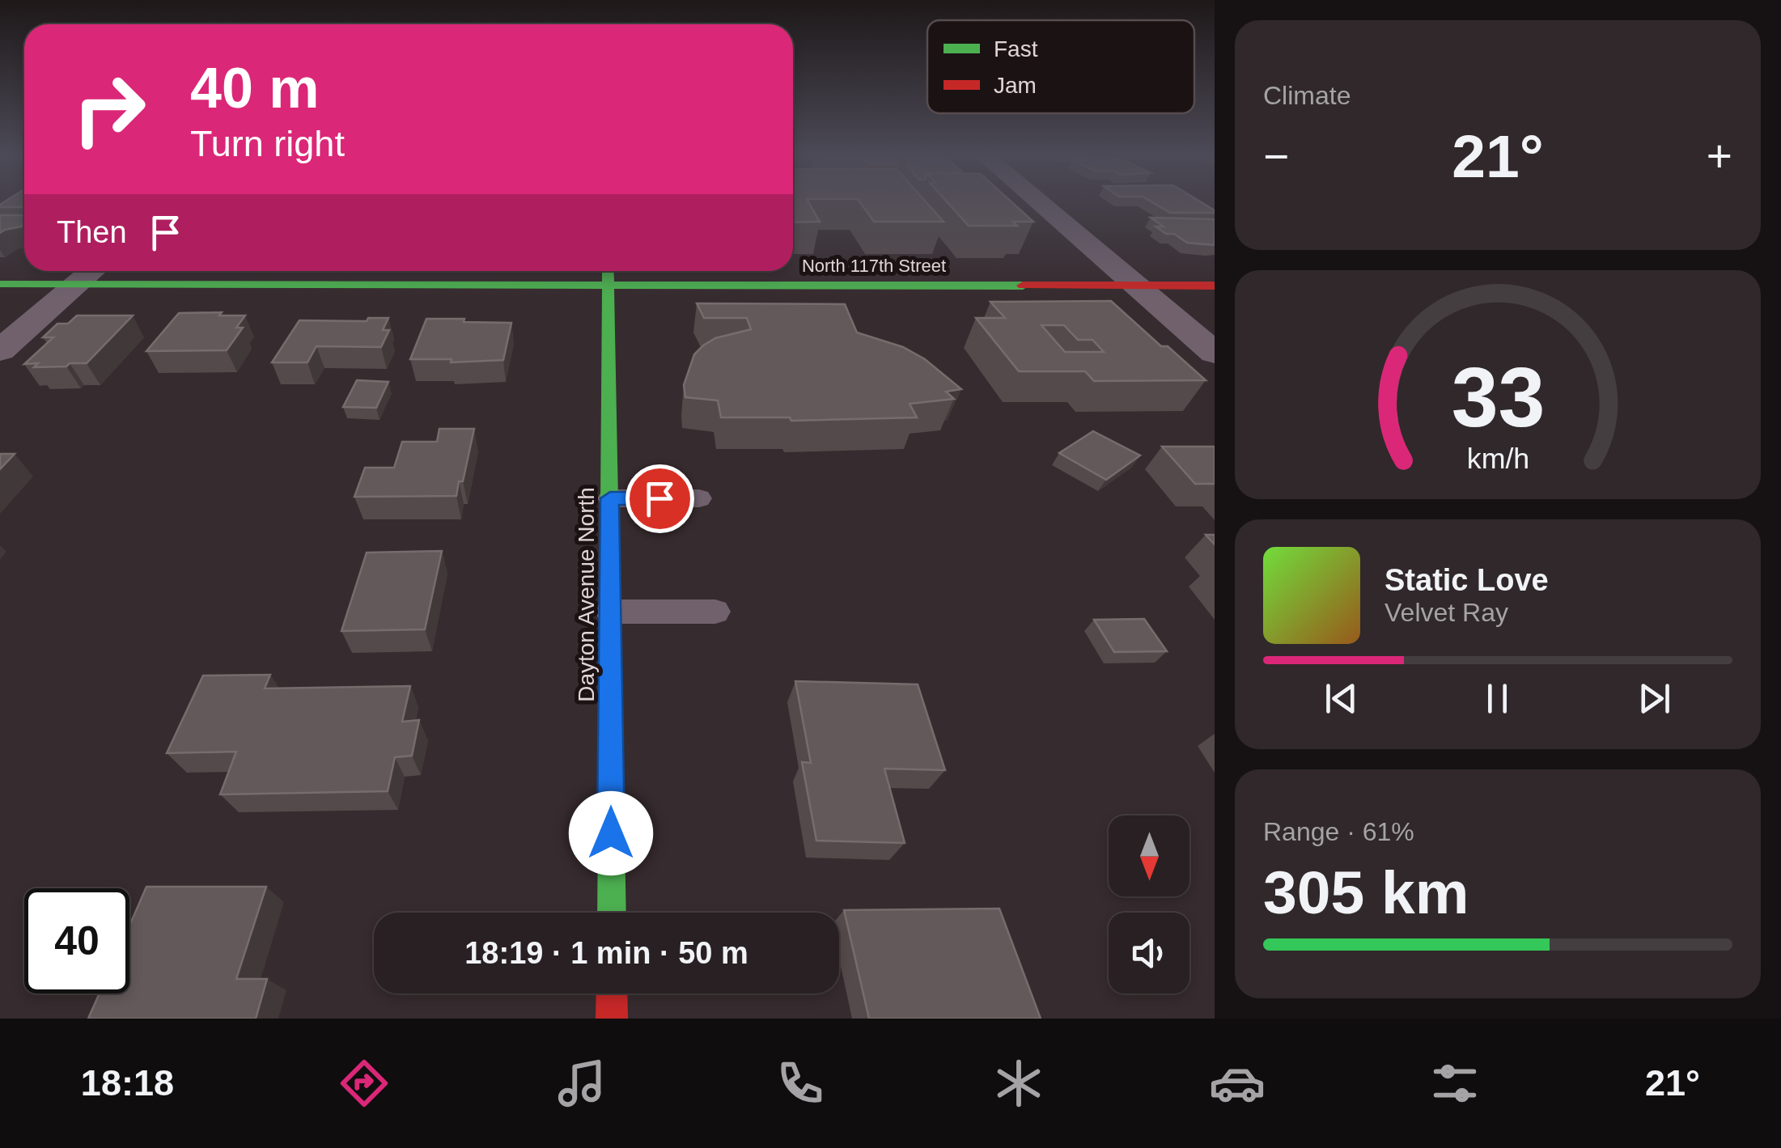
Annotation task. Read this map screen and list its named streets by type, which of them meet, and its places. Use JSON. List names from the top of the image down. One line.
{"streets":{"street":["North 117th Street","Dayton Avenue North"]},"crossings":[["North 117th Street","Dayton Avenue North"]],"legend":["Fast","Jam"],"north":"bottom","page":{"tile":["Climate",["Range · 61%","305 km"]],"turn":["40 m","Turn right"],"heat":["−","21°","+"],"then":"Then","song":["Static Love","Velvet Ray"],"limit":"40","trip":"18:19 · 1 min · 50 m","tabs":["18:18","21°"],"gauge":["33","km/h"]}}
